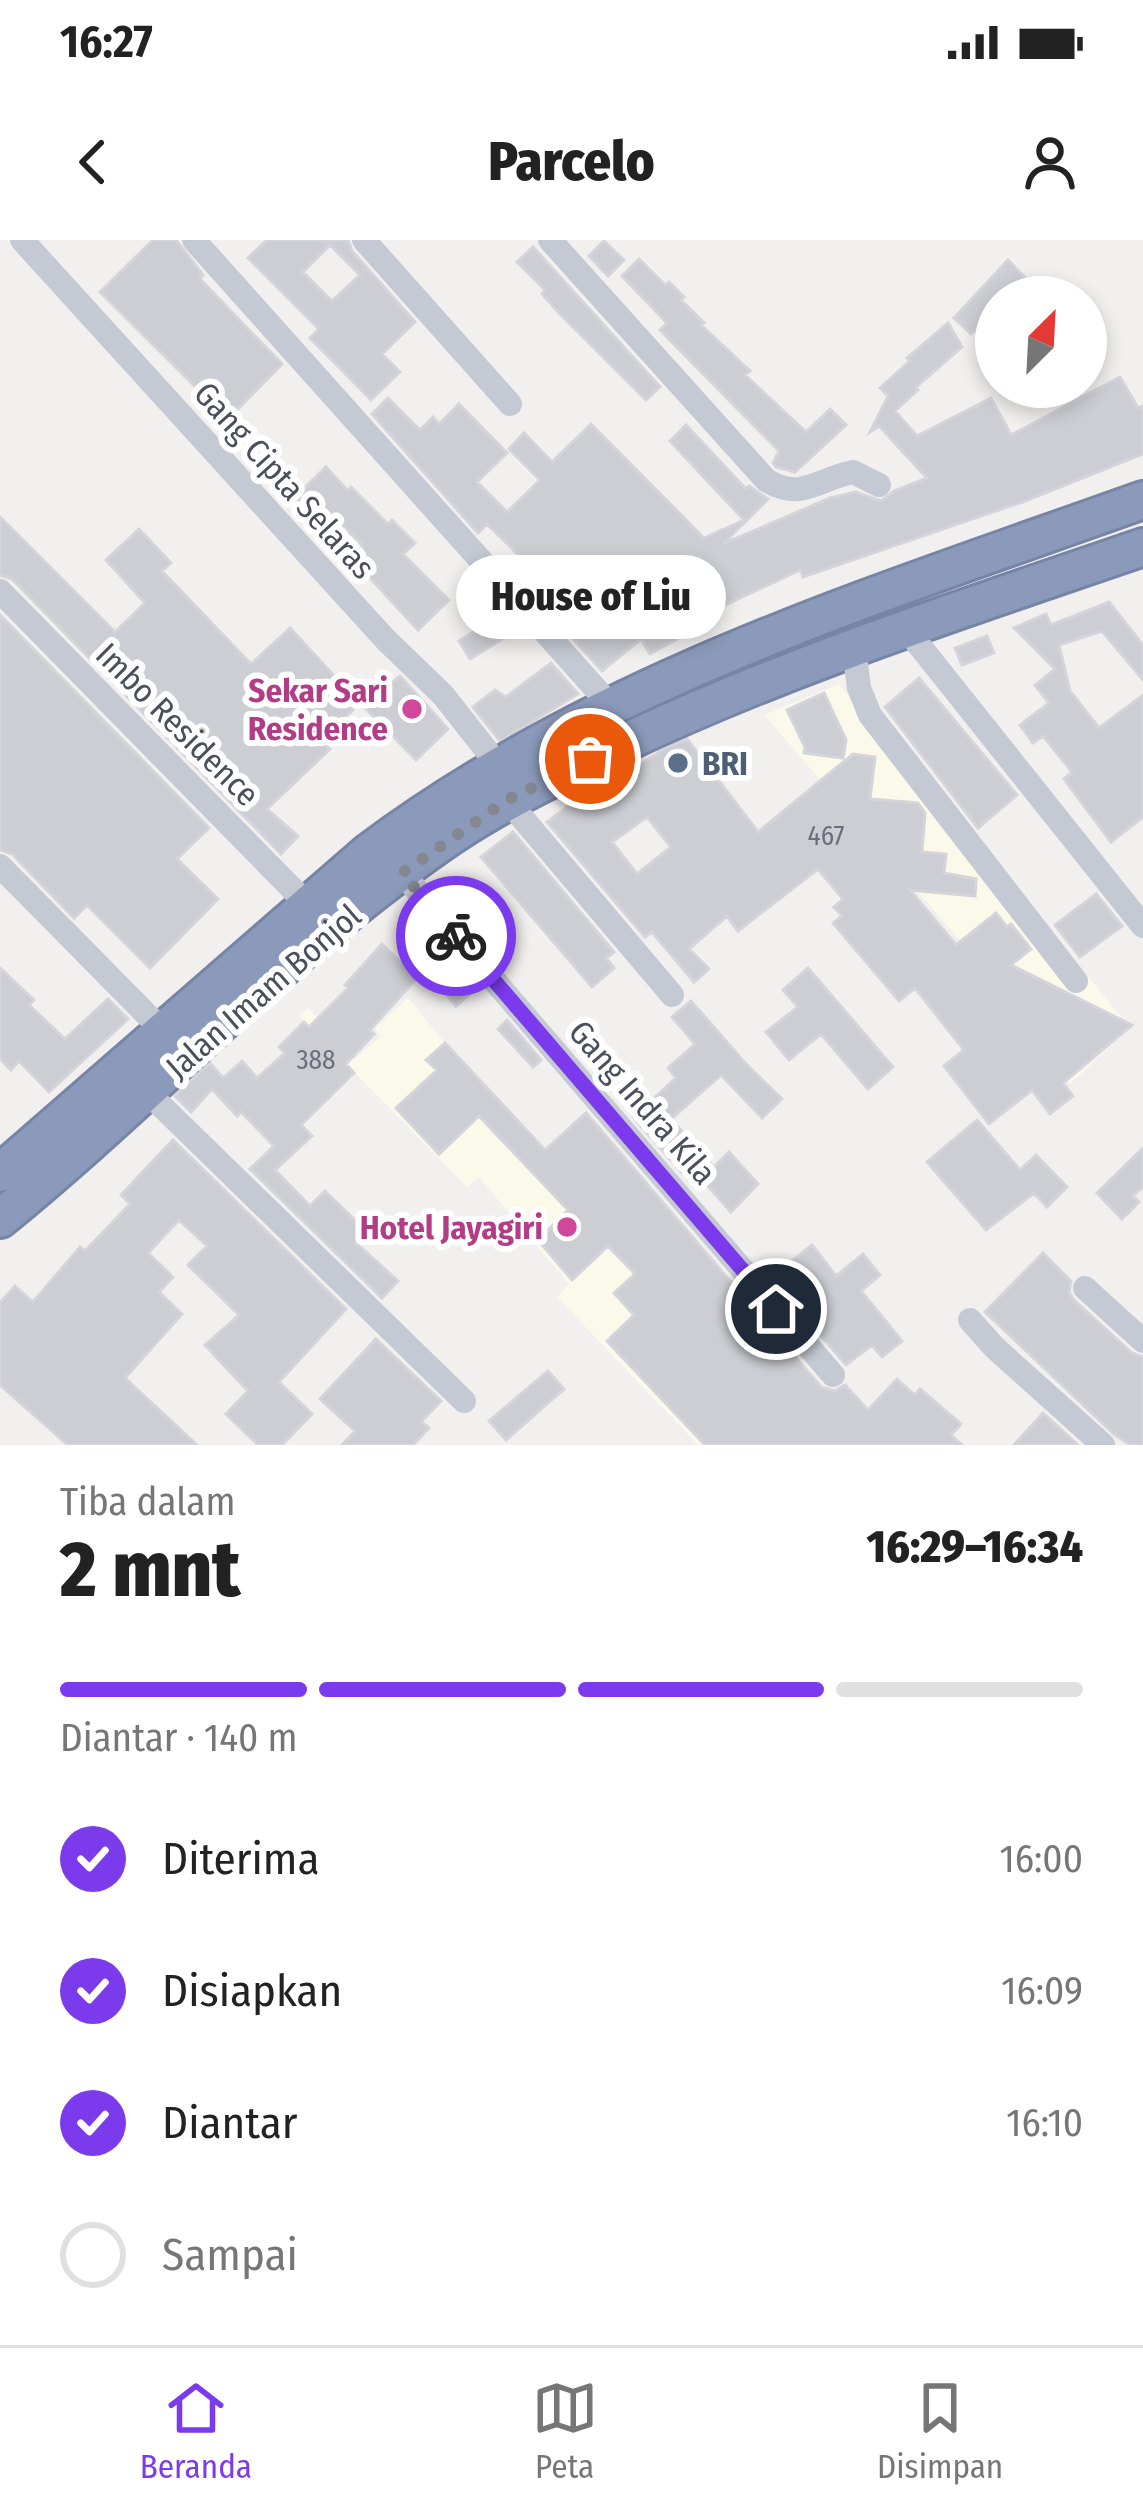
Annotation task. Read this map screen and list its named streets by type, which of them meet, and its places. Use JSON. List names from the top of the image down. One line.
{"streets":{"highway":["Jalan Imam Bonjol"],"street":["Gang Cipta Selaras","Imbo Residence","Gang Indra Kila"]},"crossings":[["Gang Cipta Selaras","Jalan Imam Bonjol"],["Imbo Residence","Jalan Imam Bonjol"],["Jalan Imam Bonjol","Gang Indra Kila"]],"places":["Sekar Sari Residence","House of Liu","BRI","Hotel Jayagiri"],"house_numbers":["467","388"],"north":"top right","page":{"status":"16:27","header":"Parcelo","bubble":"House of Liu","heading":["2 mnt","Tiba dalam","16:29–16:34"],"bar":"Diantar · 140 m","list":[["Diterima","16:00"],["Disiapkan","16:09"],["Diantar","16:10"],"Sampai"],"tabs":["Beranda","Peta","Disimpan"]}}
